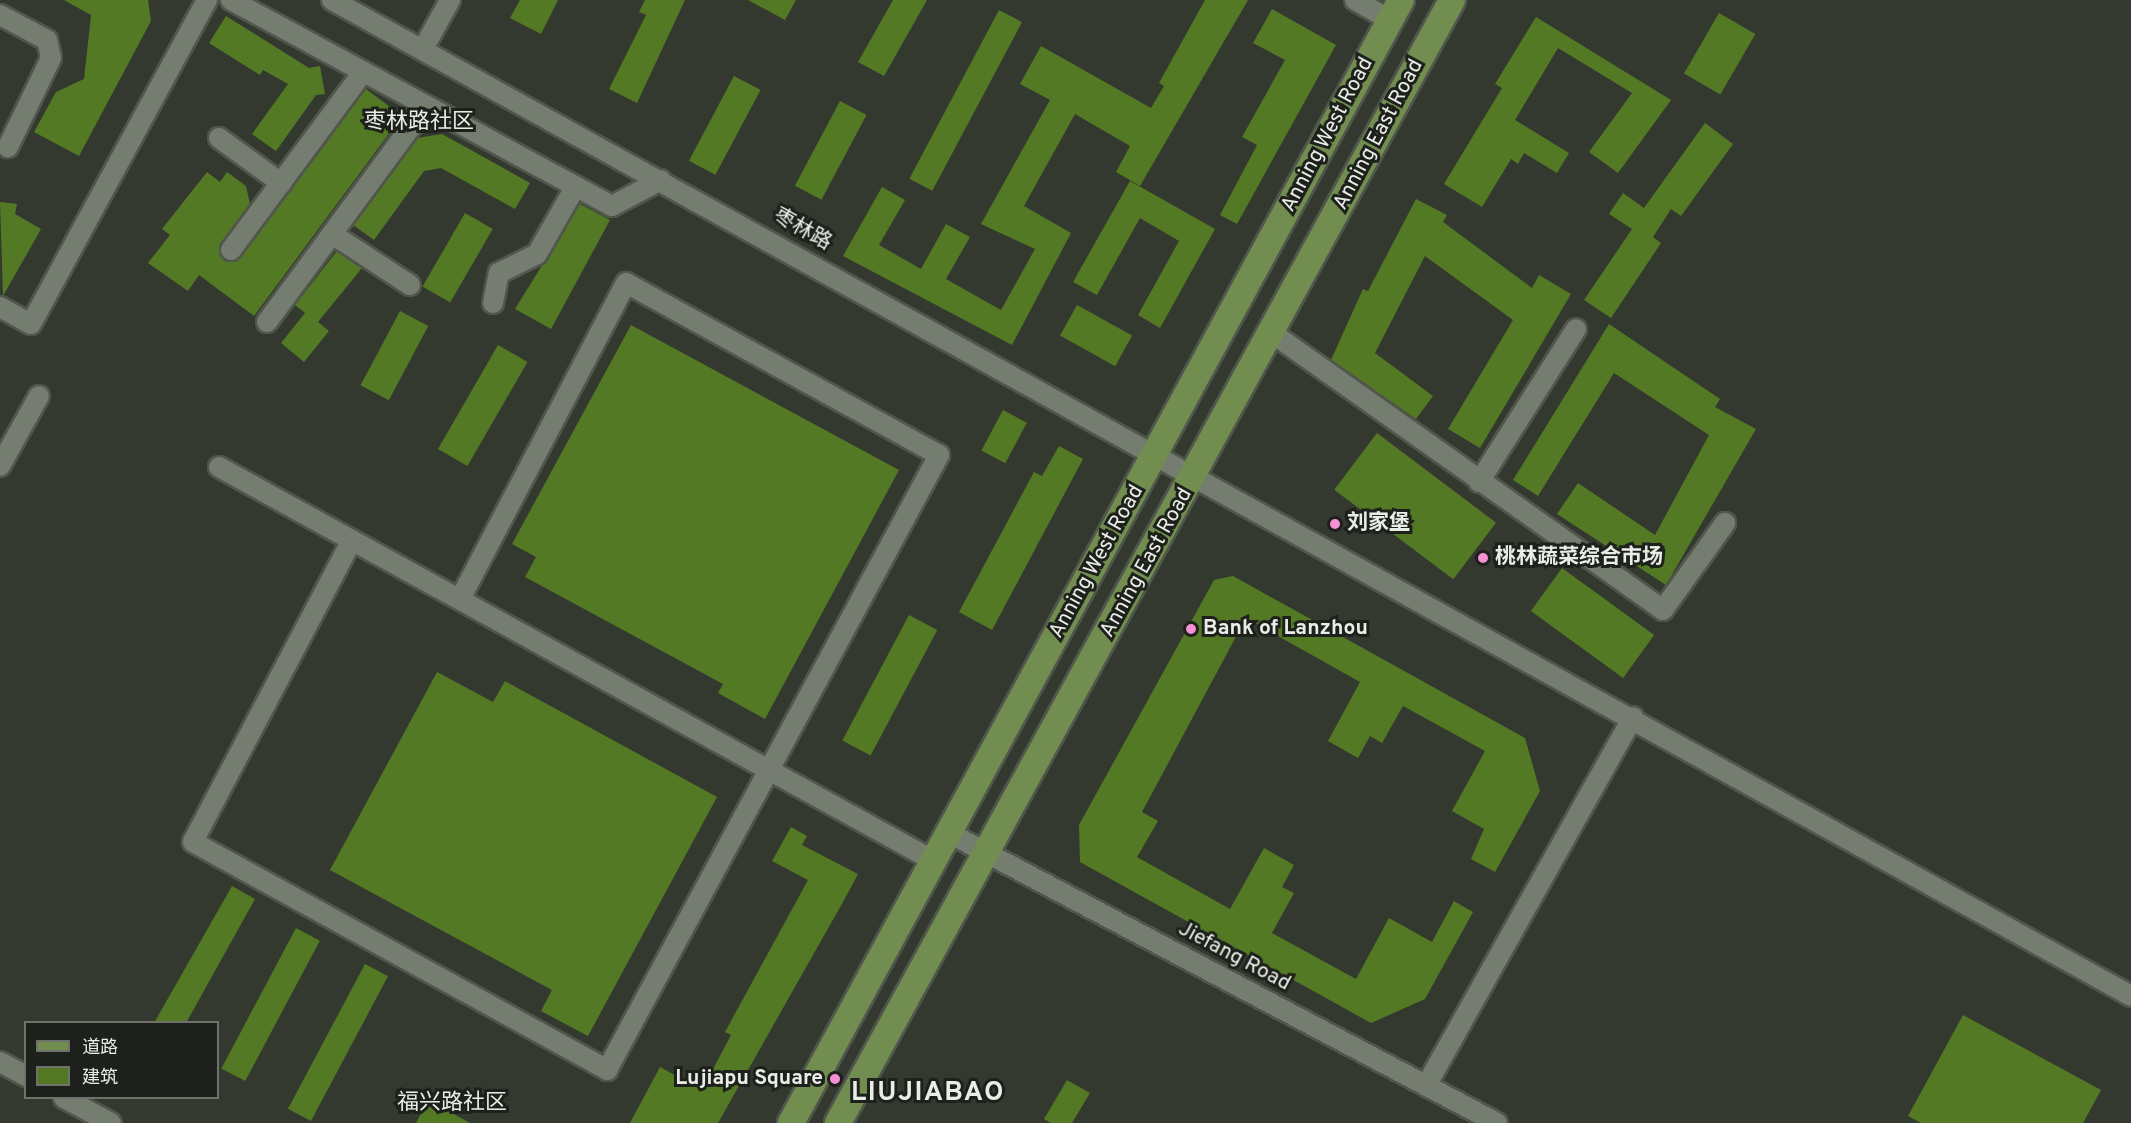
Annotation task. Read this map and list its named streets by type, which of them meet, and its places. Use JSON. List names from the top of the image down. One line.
{"streets":{"main road":["Anning West Road","Anning East Road"],"street":["枣林路","Jiefang Road"]},"crossings":[["Anning West Road","枣林路"],["Anning West Road","Jiefang Road"],["Anning East Road","枣林路"],["Anning East Road","Jiefang Road"]],"districts":["枣林路社区","LIUJIABAO","福兴路社区"],"places":["刘家堡","桃林蔬菜综合市场","Bank of Lanzhou","Lujiapu Square"],"legend":["道路","建筑"]}
